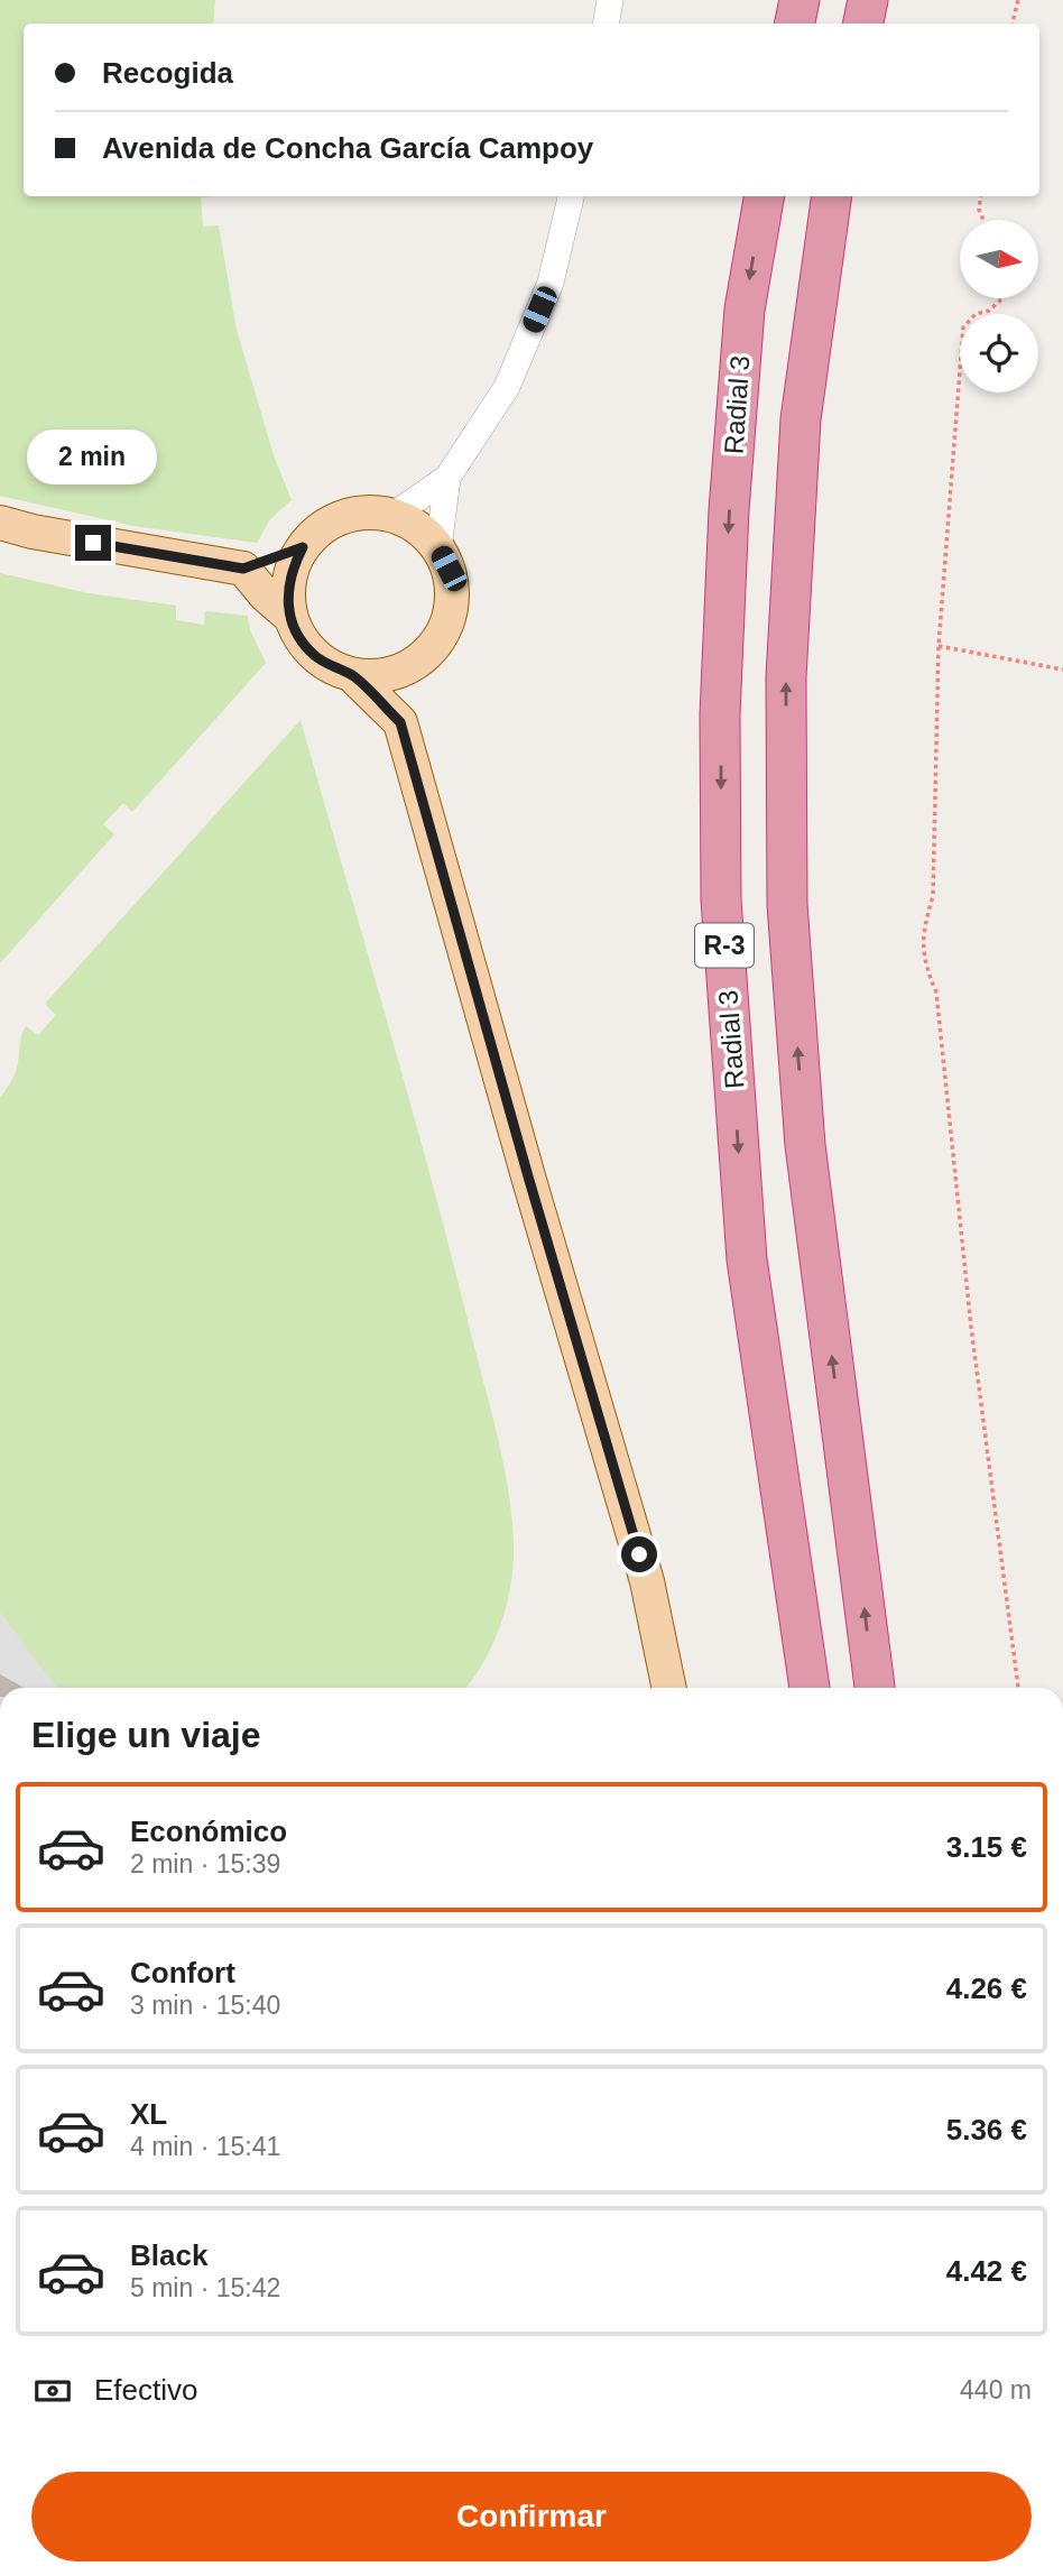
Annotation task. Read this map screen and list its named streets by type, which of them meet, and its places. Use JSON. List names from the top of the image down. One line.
{"streets":{"highway":["Radial 3","R-3"]},"north":"right","page":{"banner":["Recogida","Avenida de Concha García Campoy"],"bubble":"2 min","heading":"Elige un viaje","list":[{"name":"Económico","note":"2 min · 15:39","value":"3.15 €"},{"name":"Confort","note":"3 min · 15:40","value":"4.26 €"},{"name":"XL","note":"4 min · 15:41","value":"5.36 €"},{"name":"Black","note":"5 min · 15:42","value":"4.42 €"}],"pay":["Efectivo","440 m"],"buttons":"Confirmar"}}
